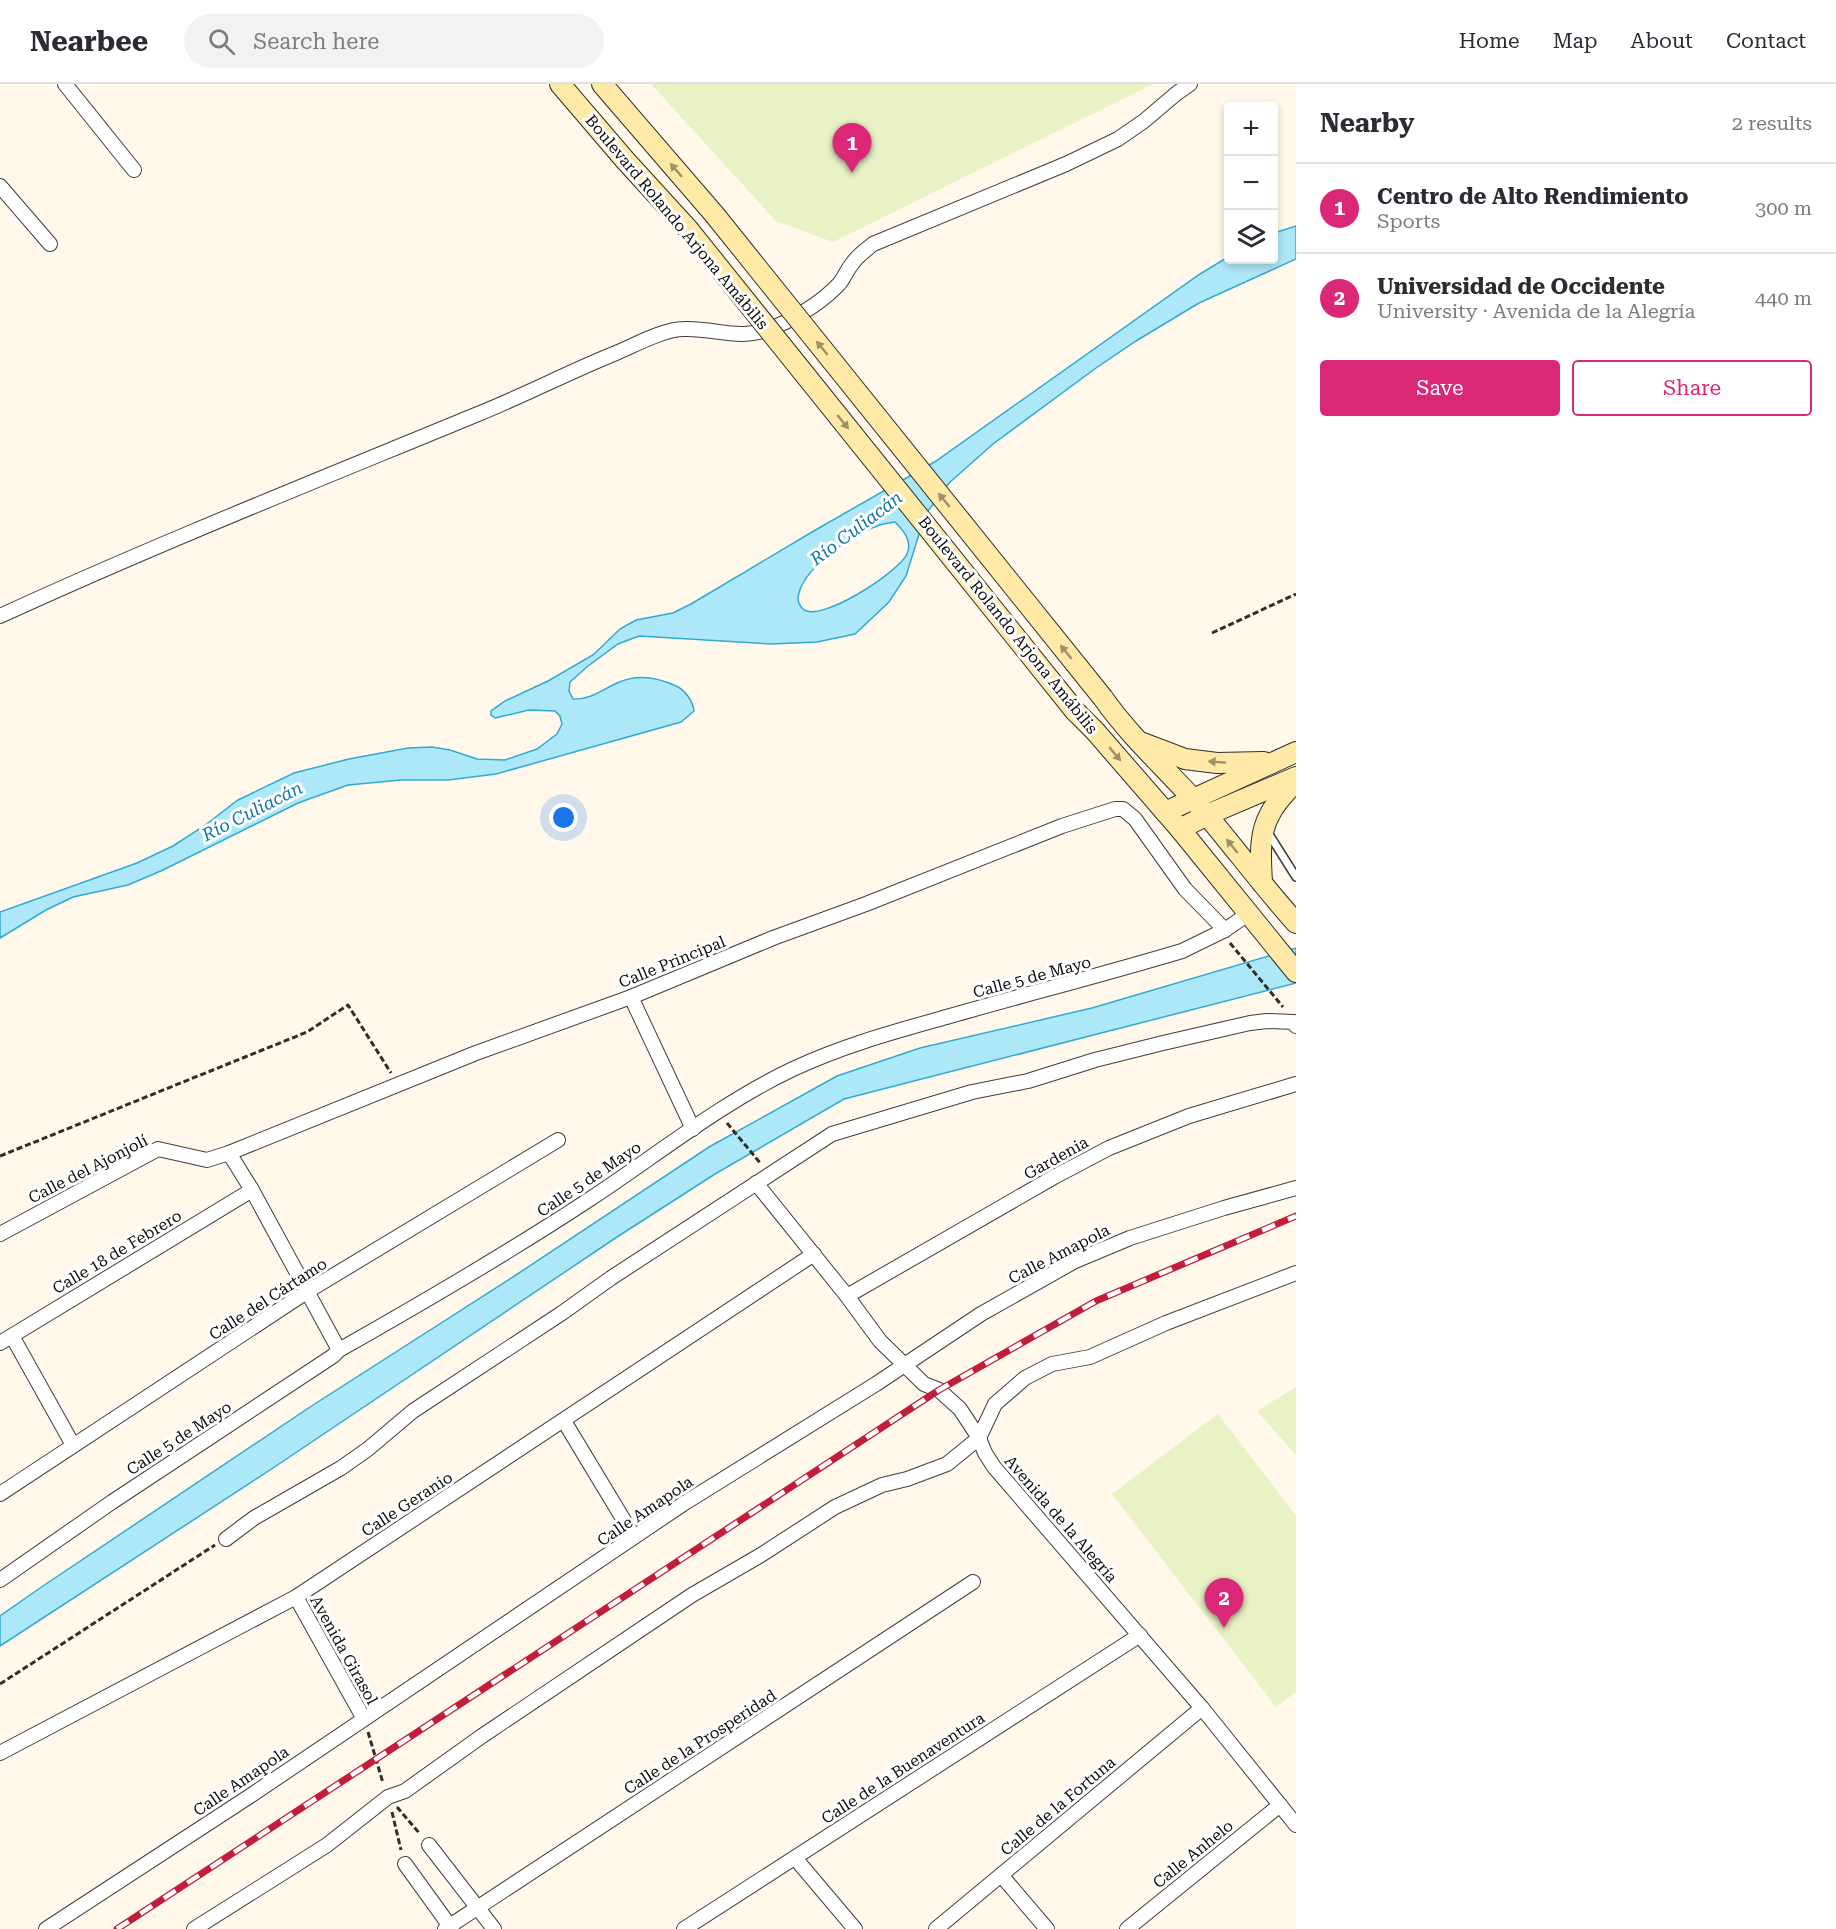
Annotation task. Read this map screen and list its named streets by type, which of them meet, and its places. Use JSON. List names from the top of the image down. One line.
{"streets":{"main road":["Boulevard Rolando Arjona Amábilis"],"street":["Calle Principal","Calle 5 de Mayo","Gardenia","Calle del Ajonjolí","Calle 18 de Febrero","Calle Amapola","Calle del Cártamo","Calle Geranio","Avenida de la Alegría","Avenida Girasol","Calle de la Prosperidad","Calle de la Buenaventura","Calle de la Fortuna","Calle Anhelo"]},"crossings":[["Boulevard Rolando Arjona Amábilis","Calle 5 de Mayo"],["Calle Principal","Calle 5 de Mayo"],["Calle Principal","Calle del Ajonjolí"],["Gardenia","Avenida de la Alegría"],["Calle Amapola","Avenida de la Alegría"],["Calle Amapola","Avenida Girasol"],["Calle Geranio","Avenida de la Alegría"],["Calle Geranio","Avenida Girasol"],["Avenida de la Alegría","Calle de la Buenaventura"],["Avenida de la Alegría","Calle de la Fortuna"],["Avenida de la Alegría","Calle Anhelo"]],"water":["Río Culiacán"],"page":{"header":"Nearbee","search":"Search here","nav":["Home","Map","About","Contact"],"heading":["Nearby","2 results"],"map_buttons":["+","−"],"pins":["1","2"],"list":[{"mark":"1","name":"Centro de Alto Rendimiento","note":"Sports","value":"300 m"},{"mark":"2","name":"Universidad de Occidente","note":"University · Avenida de la Alegría","value":"440 m"}],"buttons":["Save","Share"]}}
